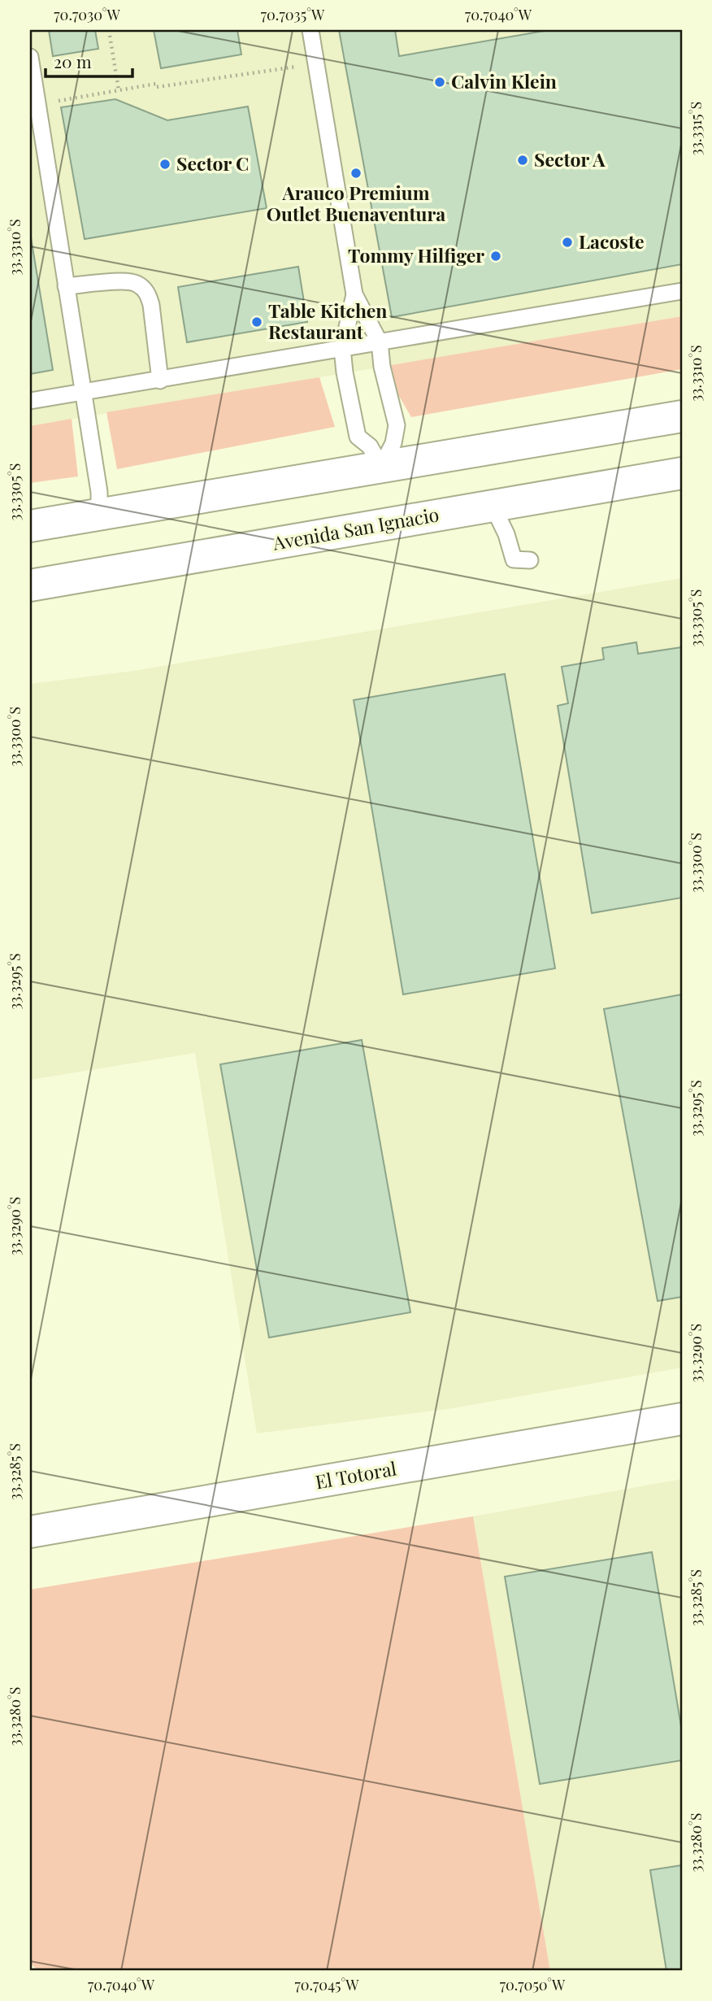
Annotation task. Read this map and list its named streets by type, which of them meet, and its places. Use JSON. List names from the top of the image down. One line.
{"streets":{"main road":["Avenida San Ignacio","El Totoral"]},"places":["Calvin Klein","Sector A","Sector C","Arauco Premium Outlet Buenaventura","Lacoste","Tommy Hilfiger","Table Kitchen Restaurant"],"scale_bar":"20 m","coordinates":["70.7030°W","70.7035°W","70.7040°W","33.3315°S","33.3310°S","33.3305°S","33.3300°S","33.3295°S","33.3290°S","33.3285°S","33.3280°S","70.7045°W","70.7050°W"]}
